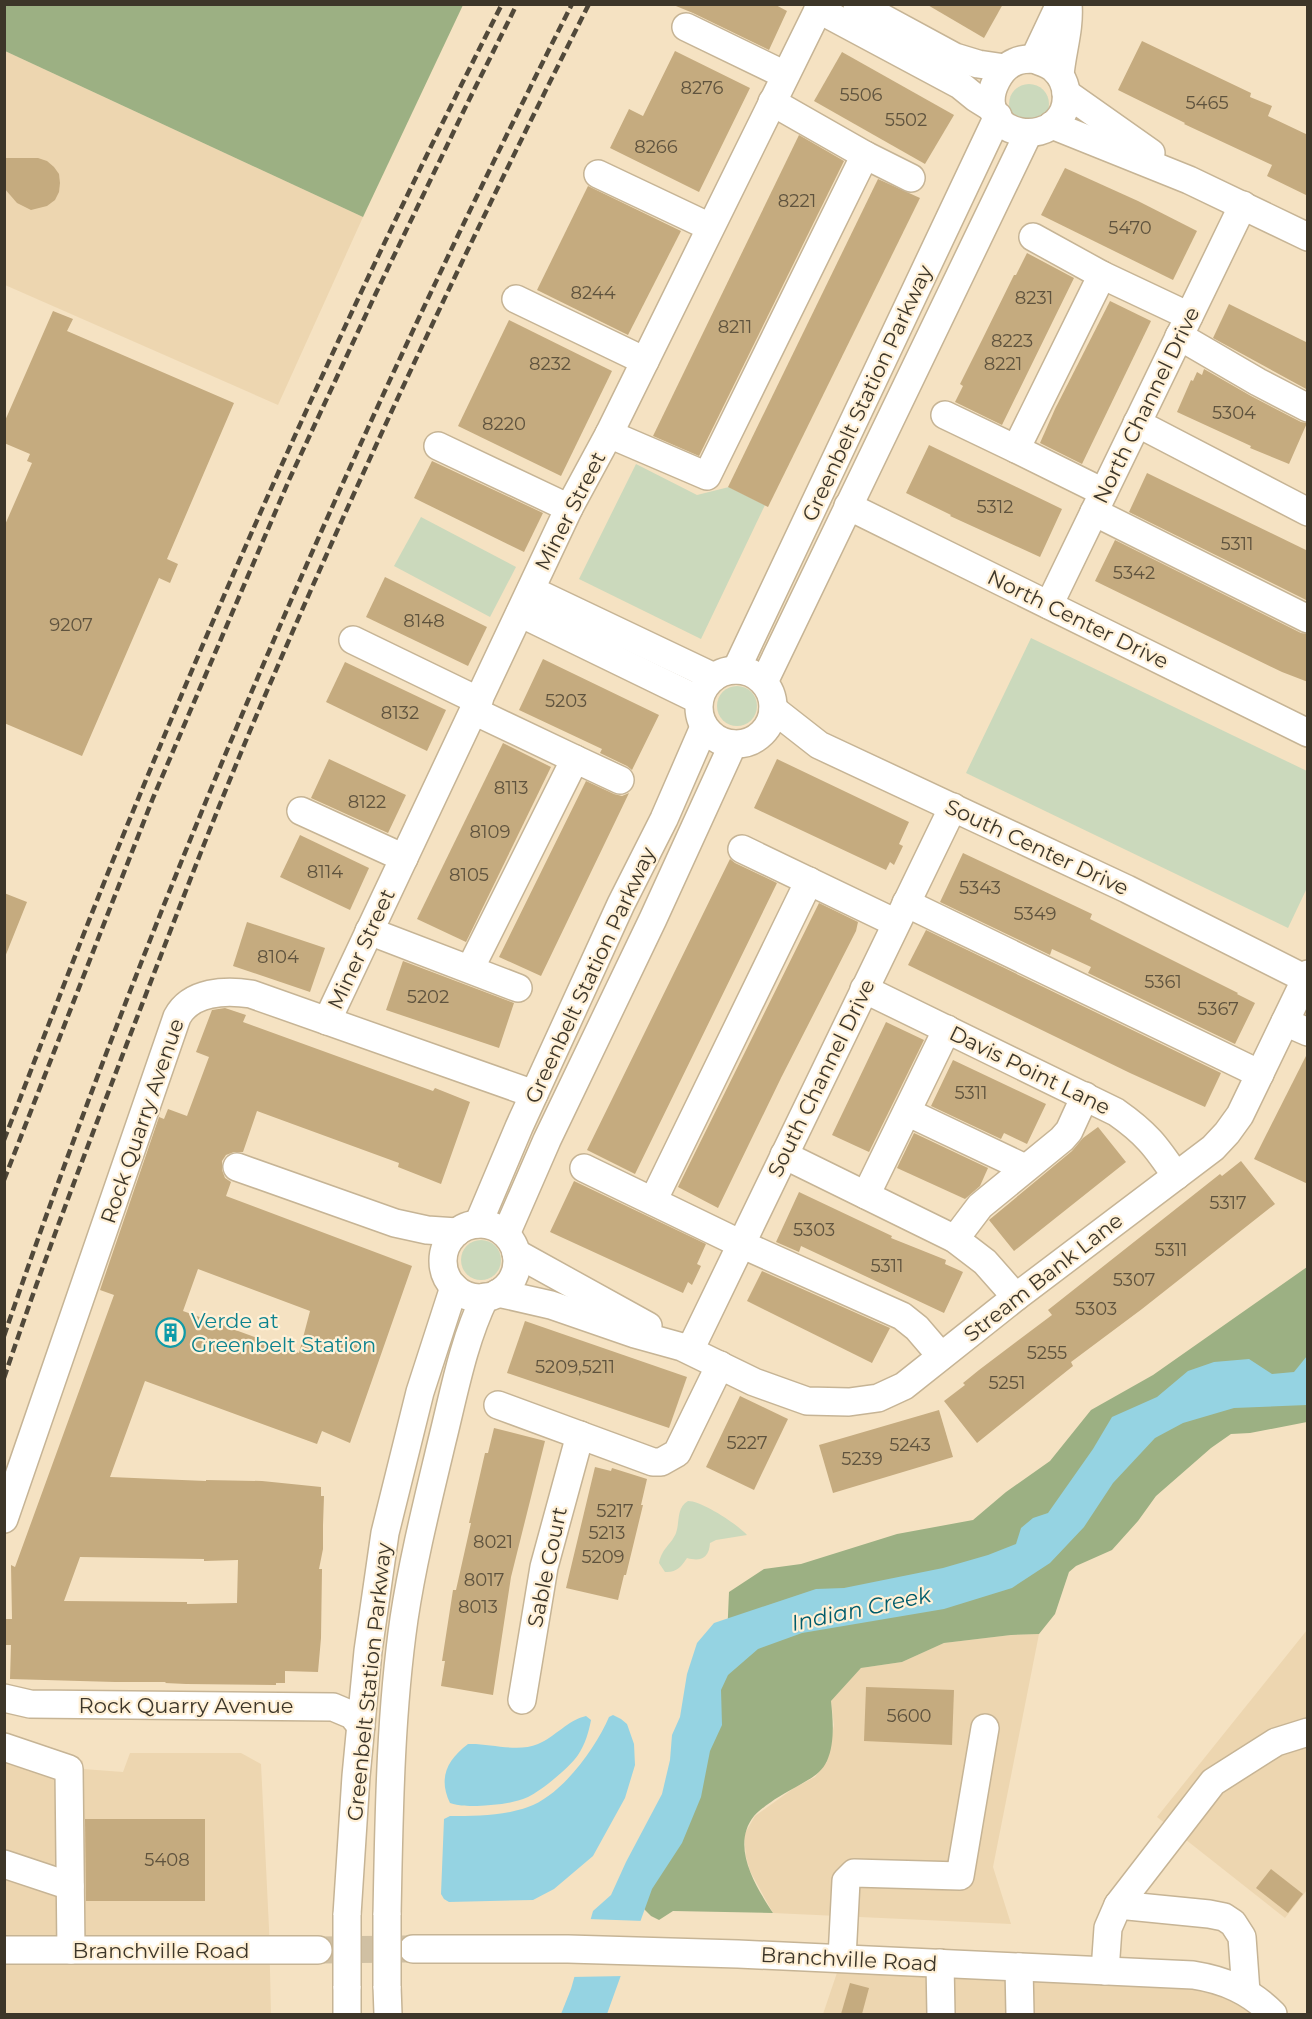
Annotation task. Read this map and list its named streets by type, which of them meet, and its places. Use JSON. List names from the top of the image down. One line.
{"streets":{"street":["Greenbelt Station Parkway","North Channel Drive","Miner Street","North Center Drive","South Center Drive","Davis Point Lane","South Channel Drive","Rock Quarry Avenue","Stream Bank Lane","Sable Court","Branchville Road"]},"crossings":[["Greenbelt Station Parkway","North Center Drive"],["Greenbelt Station Parkway","South Center Drive"],["Greenbelt Station Parkway","Rock Quarry Avenue"],["Greenbelt Station Parkway","Stream Bank Lane"],["North Channel Drive","North Center Drive"],["Miner Street","Rock Quarry Avenue"],["South Center Drive","South Channel Drive"],["South Center Drive","Stream Bank Lane"],["Davis Point Lane","South Channel Drive"],["Davis Point Lane","Stream Bank Lane"],["South Channel Drive","Stream Bank Lane"]],"water":["Indian Creek"],"places":{"building":["Verde at Greenbelt Station"]},"house_numbers":["8276","5506","5465","5502","8266","8221","5470","8244","8231","8211","8223","8232","8221","5304","8220","5312","5311","5342","8148","9207","5203","8132","8113","8122","8109","8114","8105","5343","5349","8104","5361","5202","5367","5311","5317","5303","5311","5311","5307","5303","5255","5209,5211","5251","5227","5243","5239","5217","5213","8021","5209","8017","8013","5600","5408"]}
